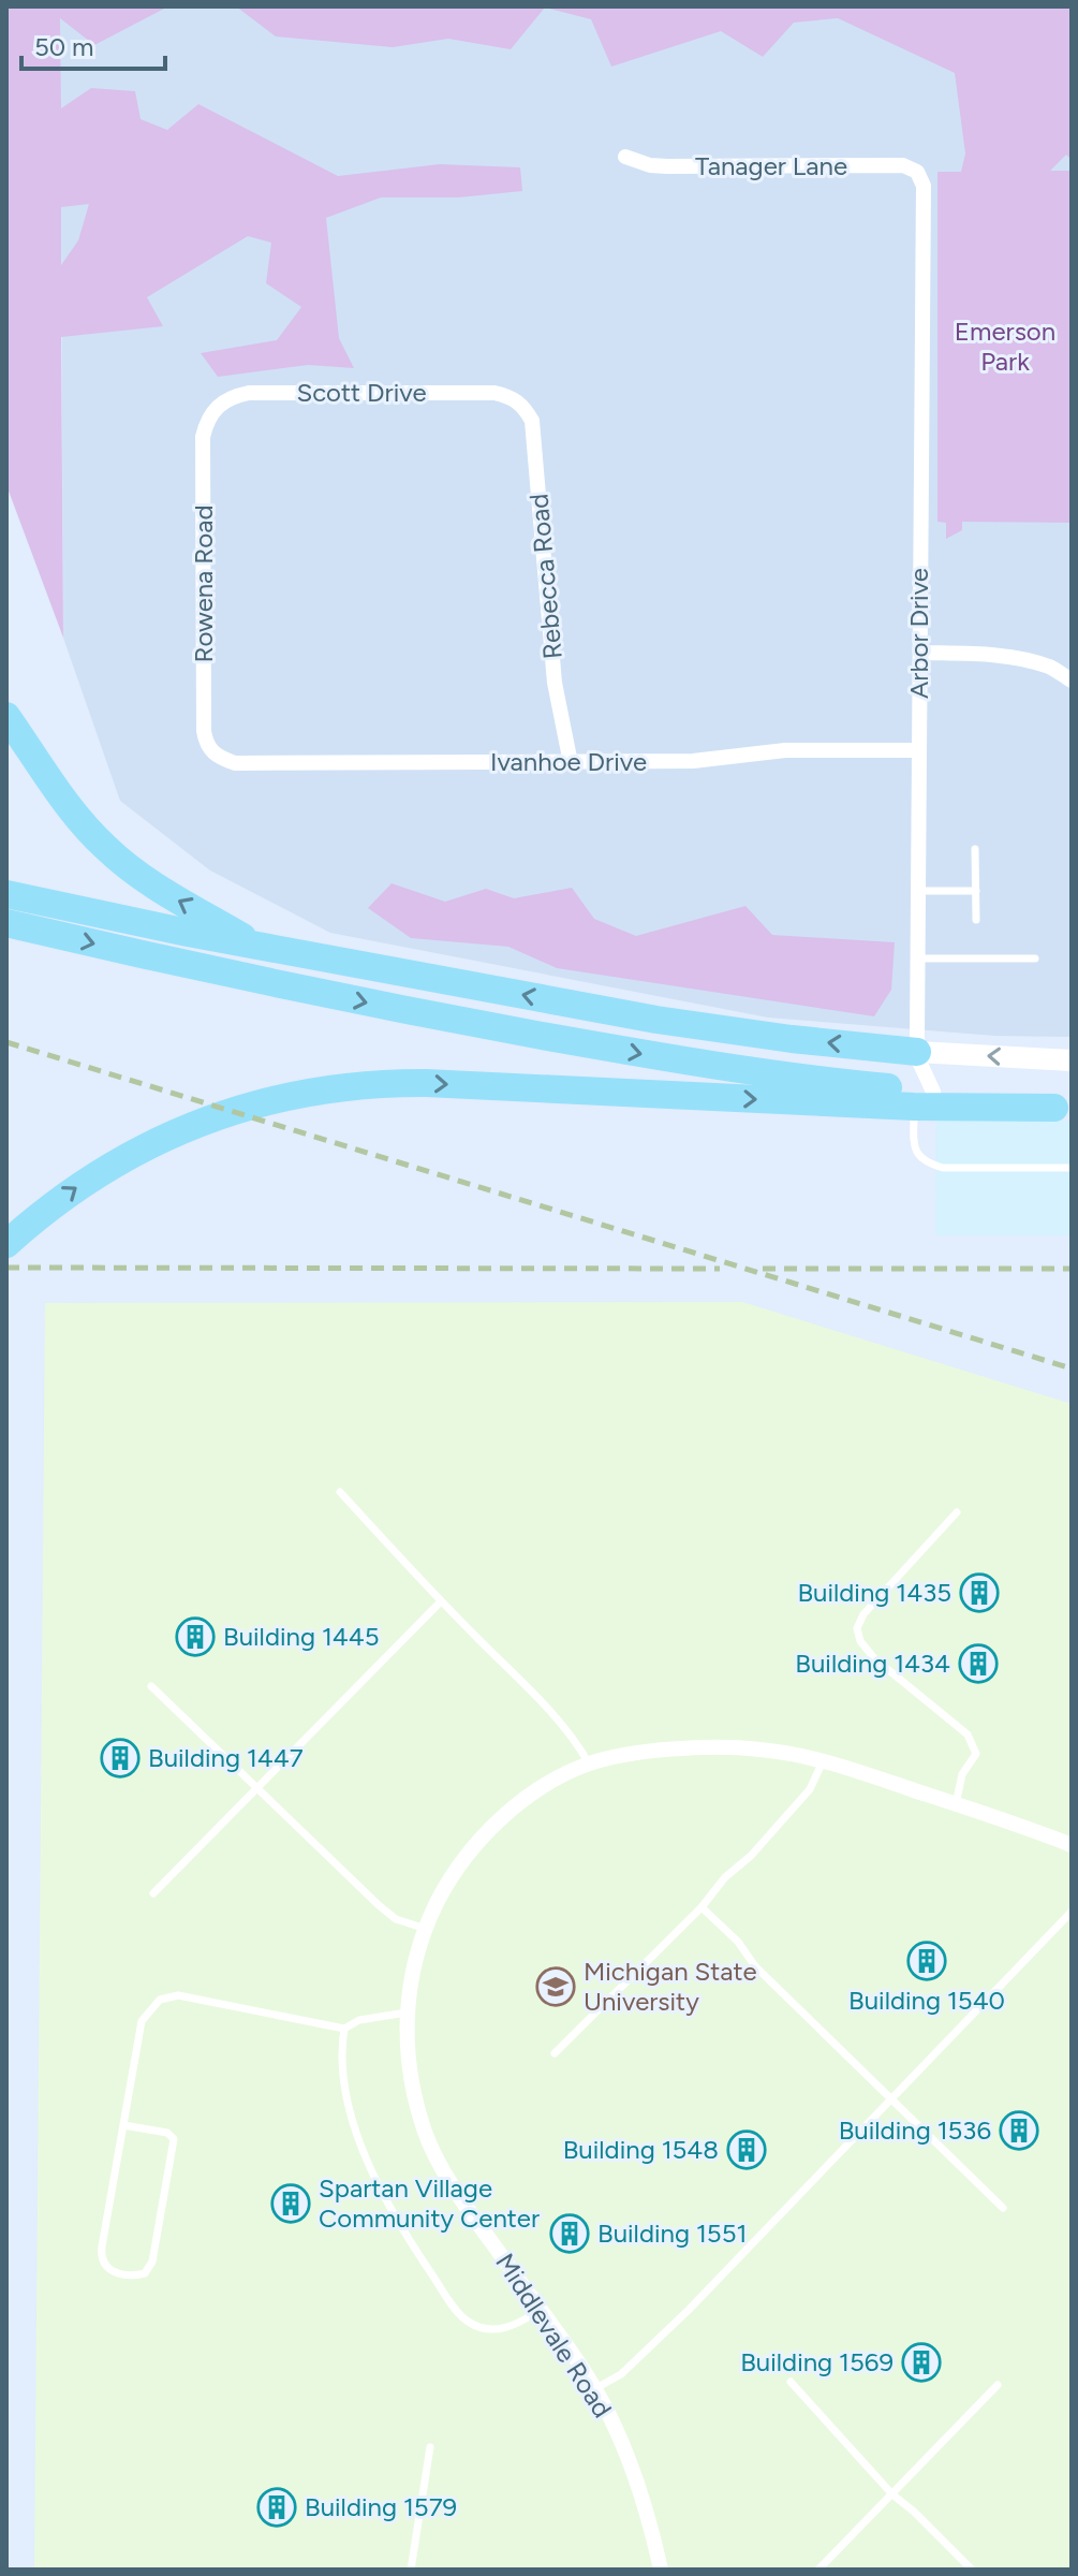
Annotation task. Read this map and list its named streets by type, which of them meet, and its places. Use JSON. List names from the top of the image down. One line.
{"streets":{"street":["Tanager Lane","Scott Drive","Rebecca Road","Rowena Road","Arbor Drive","Ivanhoe Drive","Middlevale Road"]},"crossings":[["Tanager Lane","Arbor Drive"],["Scott Drive","Rebecca Road"],["Scott Drive","Rowena Road"],["Rebecca Road","Ivanhoe Drive"],["Rowena Road","Ivanhoe Drive"],["Arbor Drive","Ivanhoe Drive"]],"parks":["Emerson Park"],"places":{"building":["Building 1435","Building 1445","Building 1434","Building 1447","Building 1540","Building 1536","Building 1548","Spartan Village Community Center","Building 1551","Building 1569","Building 1579"],"school or university":["Michigan State University"]},"scale_bar":"50 m"}
